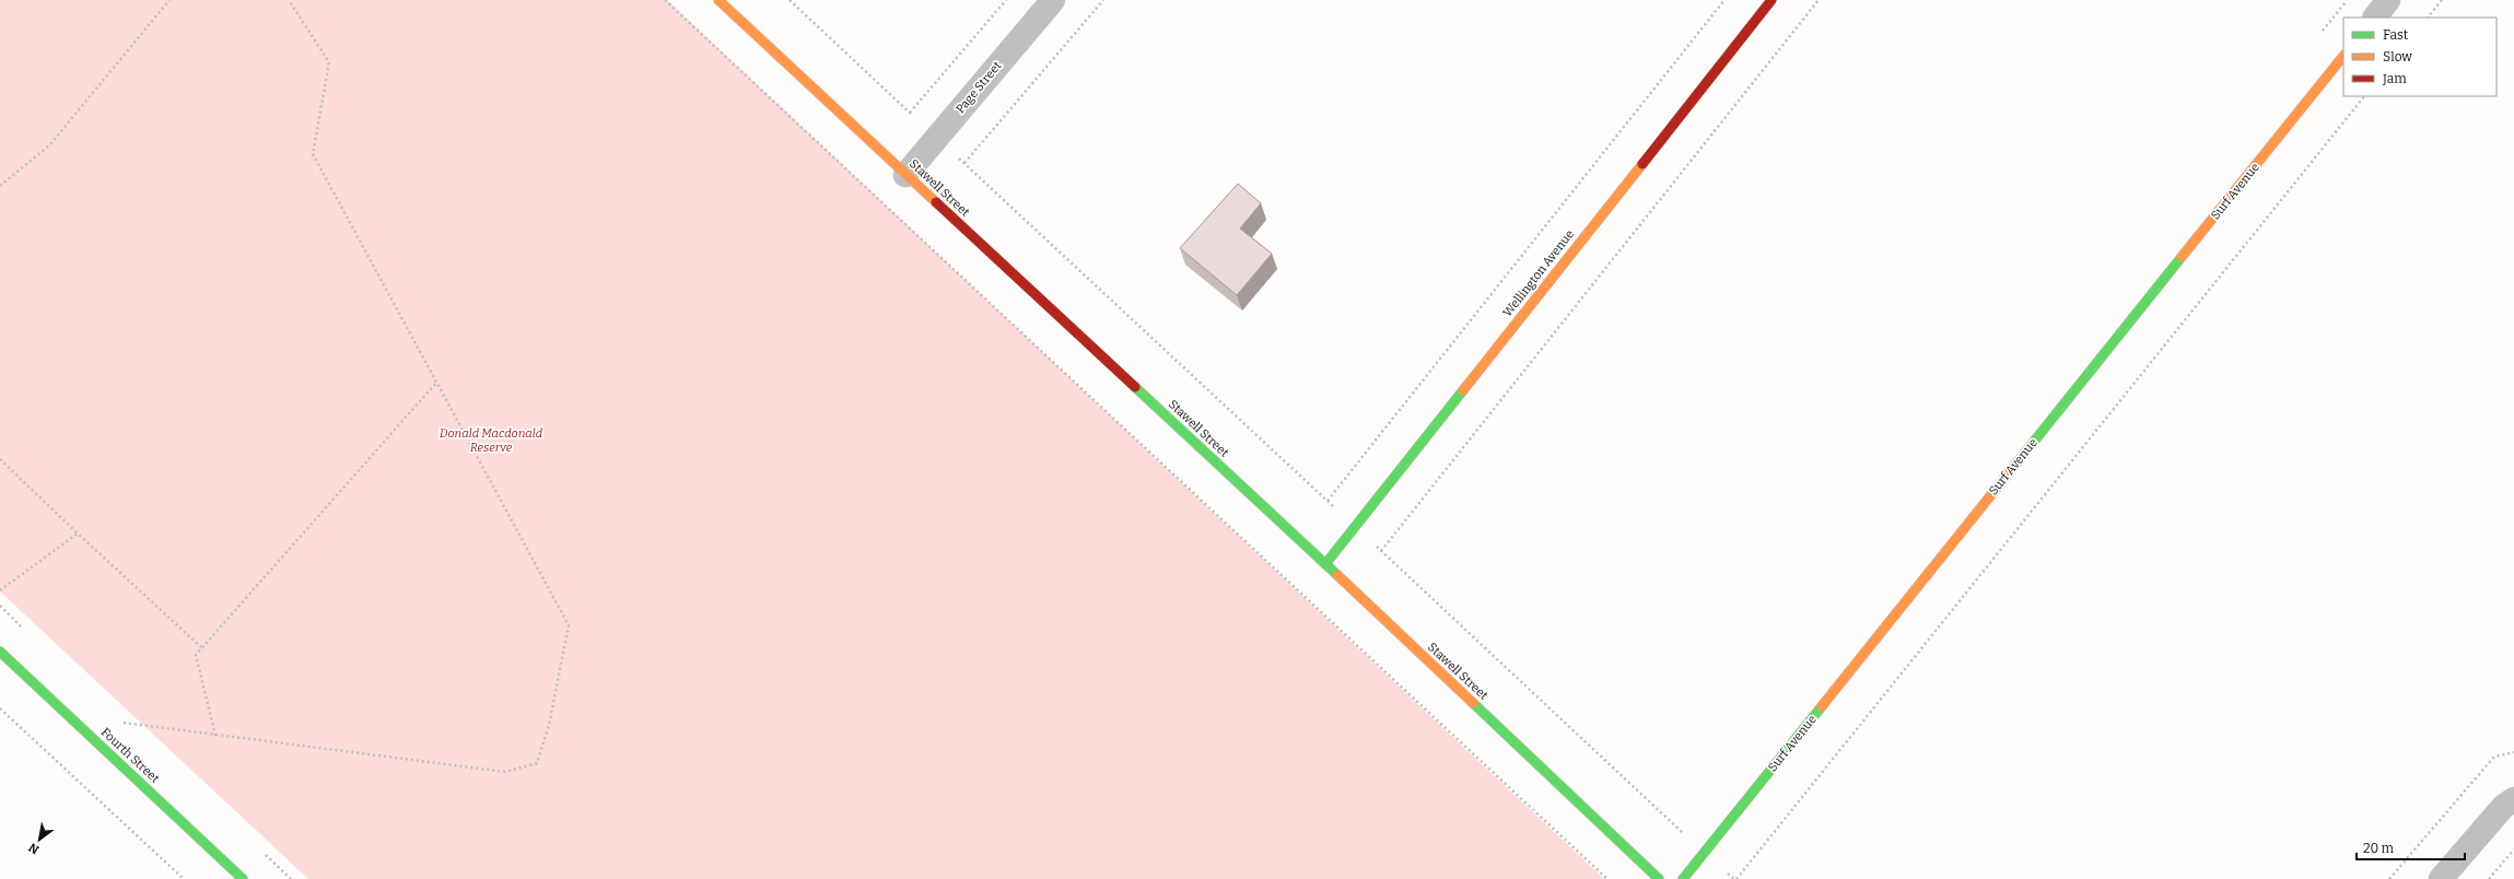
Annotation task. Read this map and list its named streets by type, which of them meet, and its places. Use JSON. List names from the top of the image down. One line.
{"streets":{"street":["Page Street","Stawell Street","Surf Avenue","Wellington Avenue","Fourth Street"]},"crossings":[["Page Street","Stawell Street"],["Stawell Street","Wellington Avenue"]],"parks":["Donald Macdonald Reserve"],"legend":["Fast","Slow","Jam"],"scale_bar":"20 m","north":"bottom left"}
